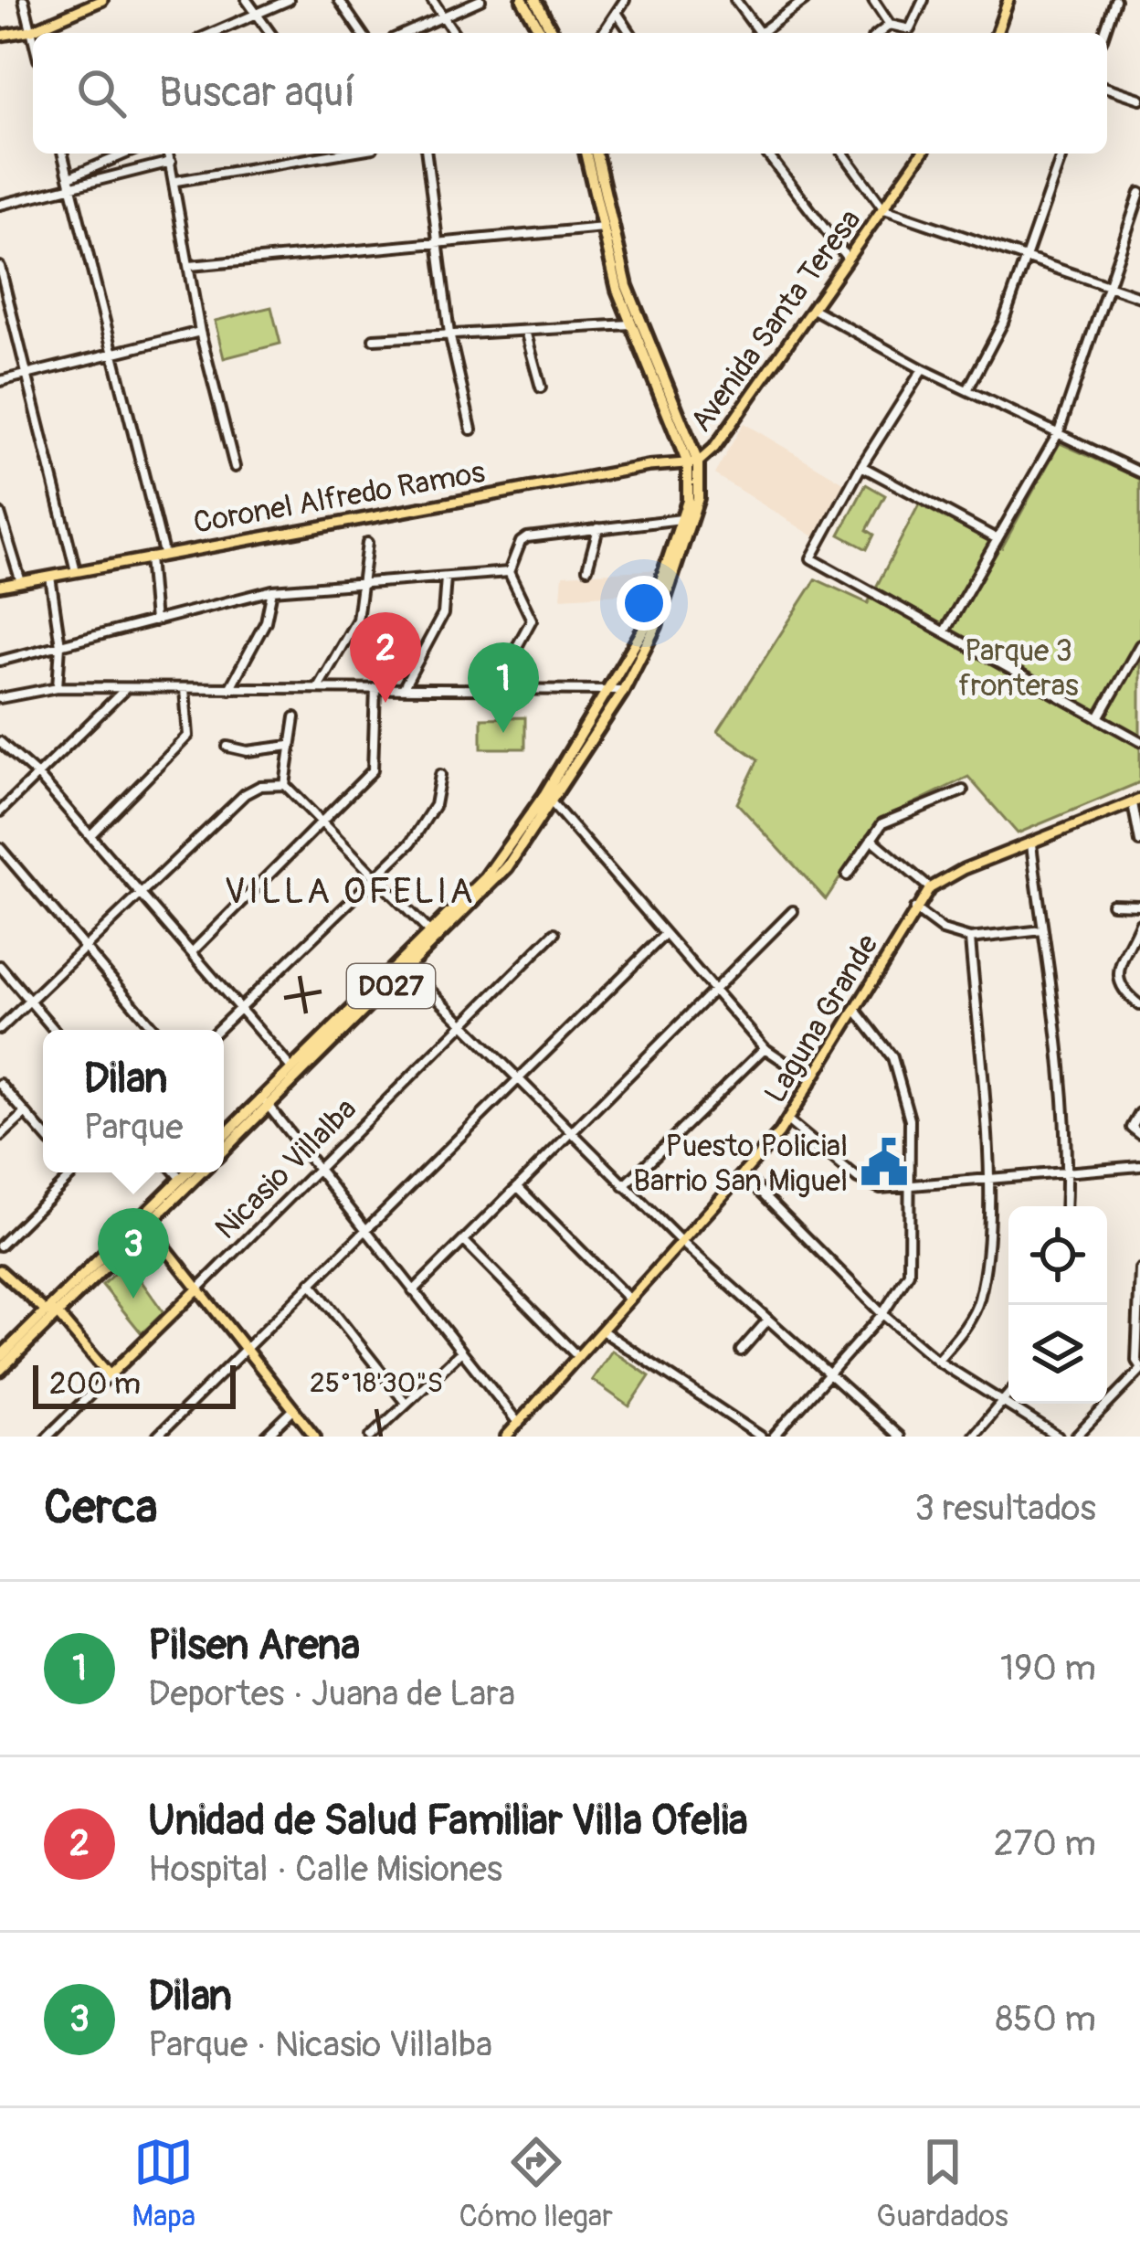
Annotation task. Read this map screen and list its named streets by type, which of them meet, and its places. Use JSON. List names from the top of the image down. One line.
{"streets":{"highway":["D027"],"main road":["Avenida Santa Teresa","Coronel Alfredo Ramos","Laguna Grande","Nicasio Villalba"]},"crossings":[["Avenida Santa Teresa","Coronel Alfredo Ramos"],["Avenida Santa Teresa","D027"],["Coronel Alfredo Ramos","D027"]],"districts":["VILLA OFELIA"],"parks":["Parque 3 fronteras"],"places":{"public building":["Puesto Policial Barrio San Miguel"]},"scale_bar":"200 m","page":{"search":"Buscar aquí","pins":["2","1","3"],"popup":["Dilan","Parque"],"scale":"200 m","heading":["Cerca","3 resultados"],"list":[{"mark":"1","name":"Pilsen Arena","note":"Deportes · Juana de Lara","value":"190 m"},{"mark":"2","name":"Unidad de Salud Familiar Villa Ofelia","note":"Hospital · Calle Misiones","value":"270 m"},{"mark":"3","name":"Dilan","note":"Parque · Nicasio Villalba","value":"850 m"}],"nav":["Mapa","Cómo llegar","Guardados"]},"coordinates":["25°18'30\"S"]}
